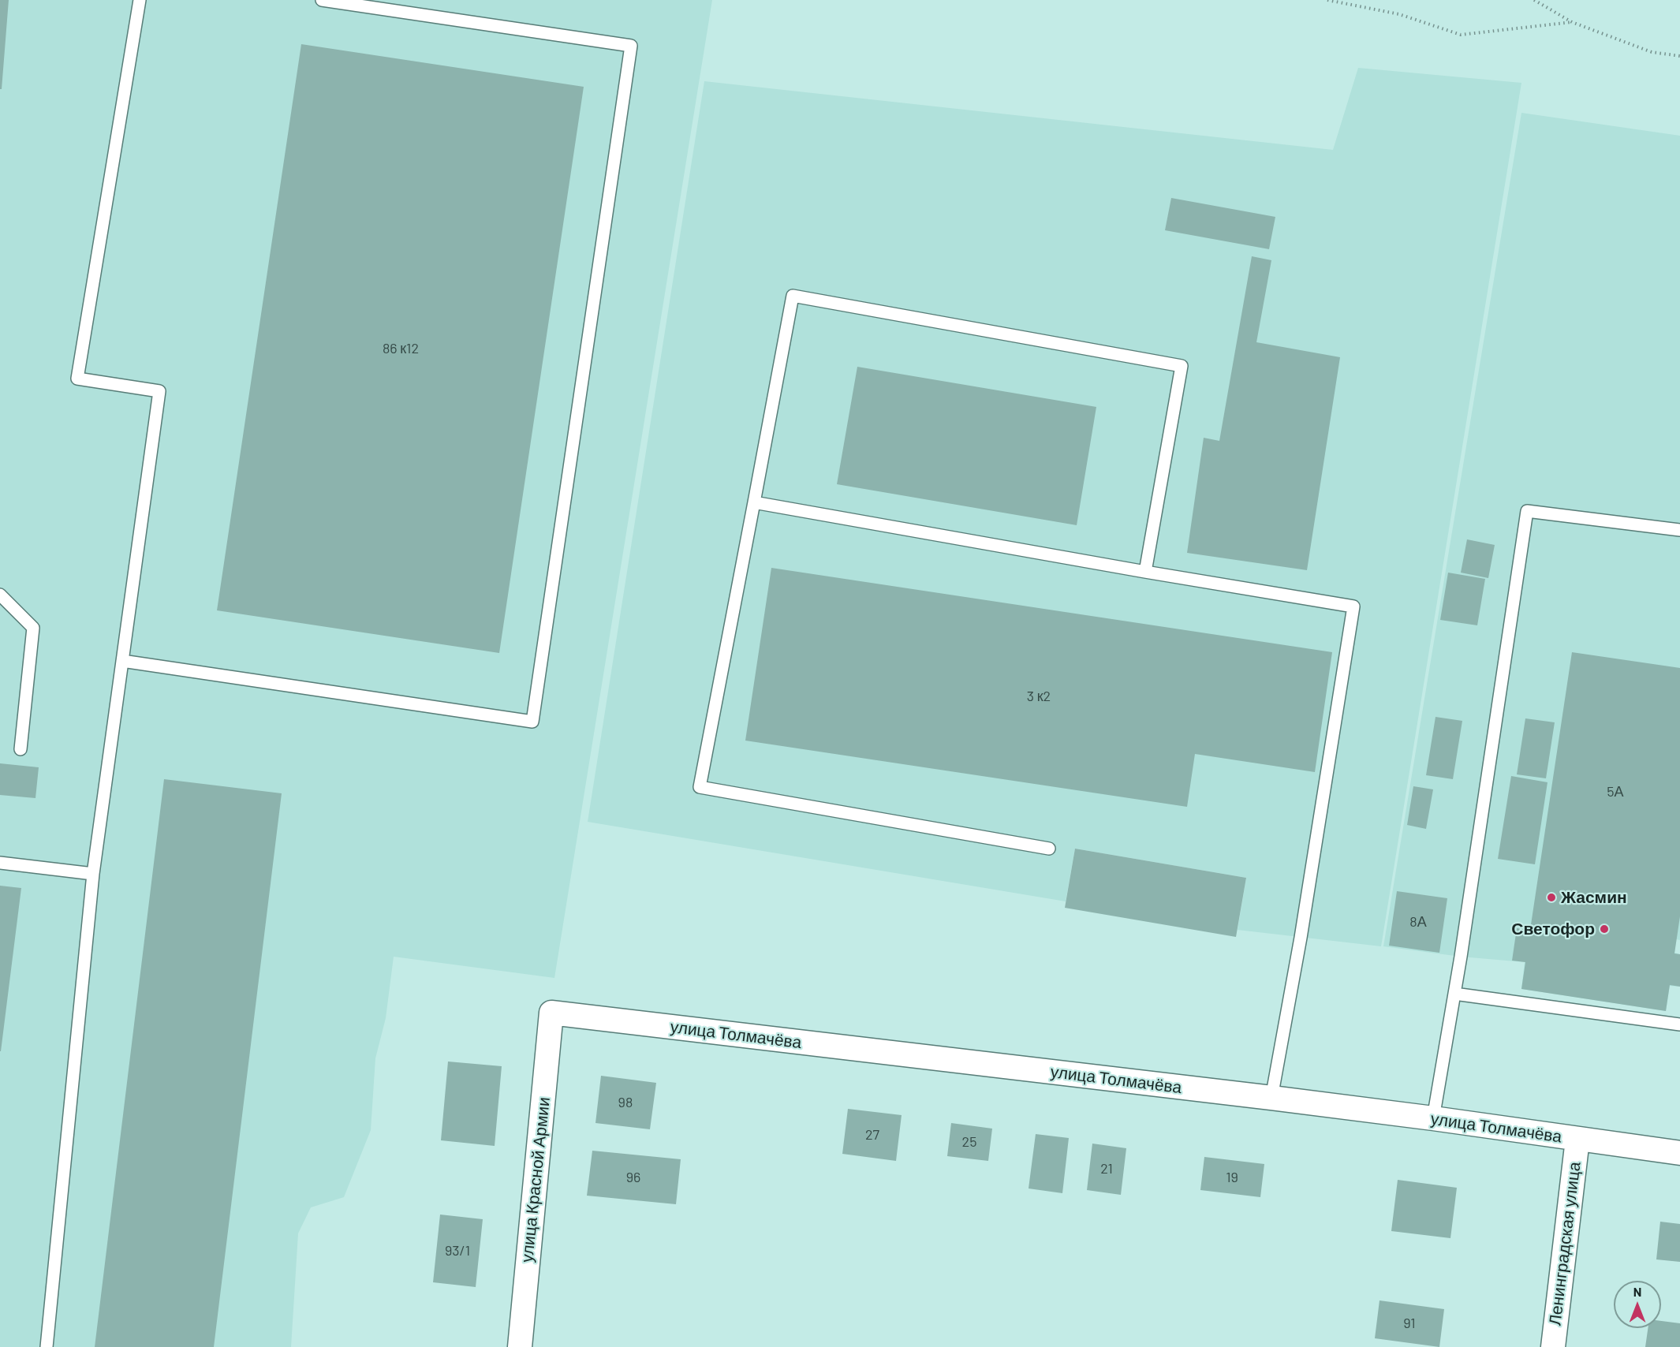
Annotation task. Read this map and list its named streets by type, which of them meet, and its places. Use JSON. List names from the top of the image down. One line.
{"streets":{"street":["улица Толмачёва","улица Красной Армии","Ленинградская улица"]},"crossings":[["улица Толмачёва","улица Красной Армии"],["улица Толмачёва","Ленинградская улица"]],"places":["Жасмин","Светофор"],"house_numbers":["86 к12","3 к2","5А","8А","98","27","25","21","96","19","93/1","91"],"north":"top"}
